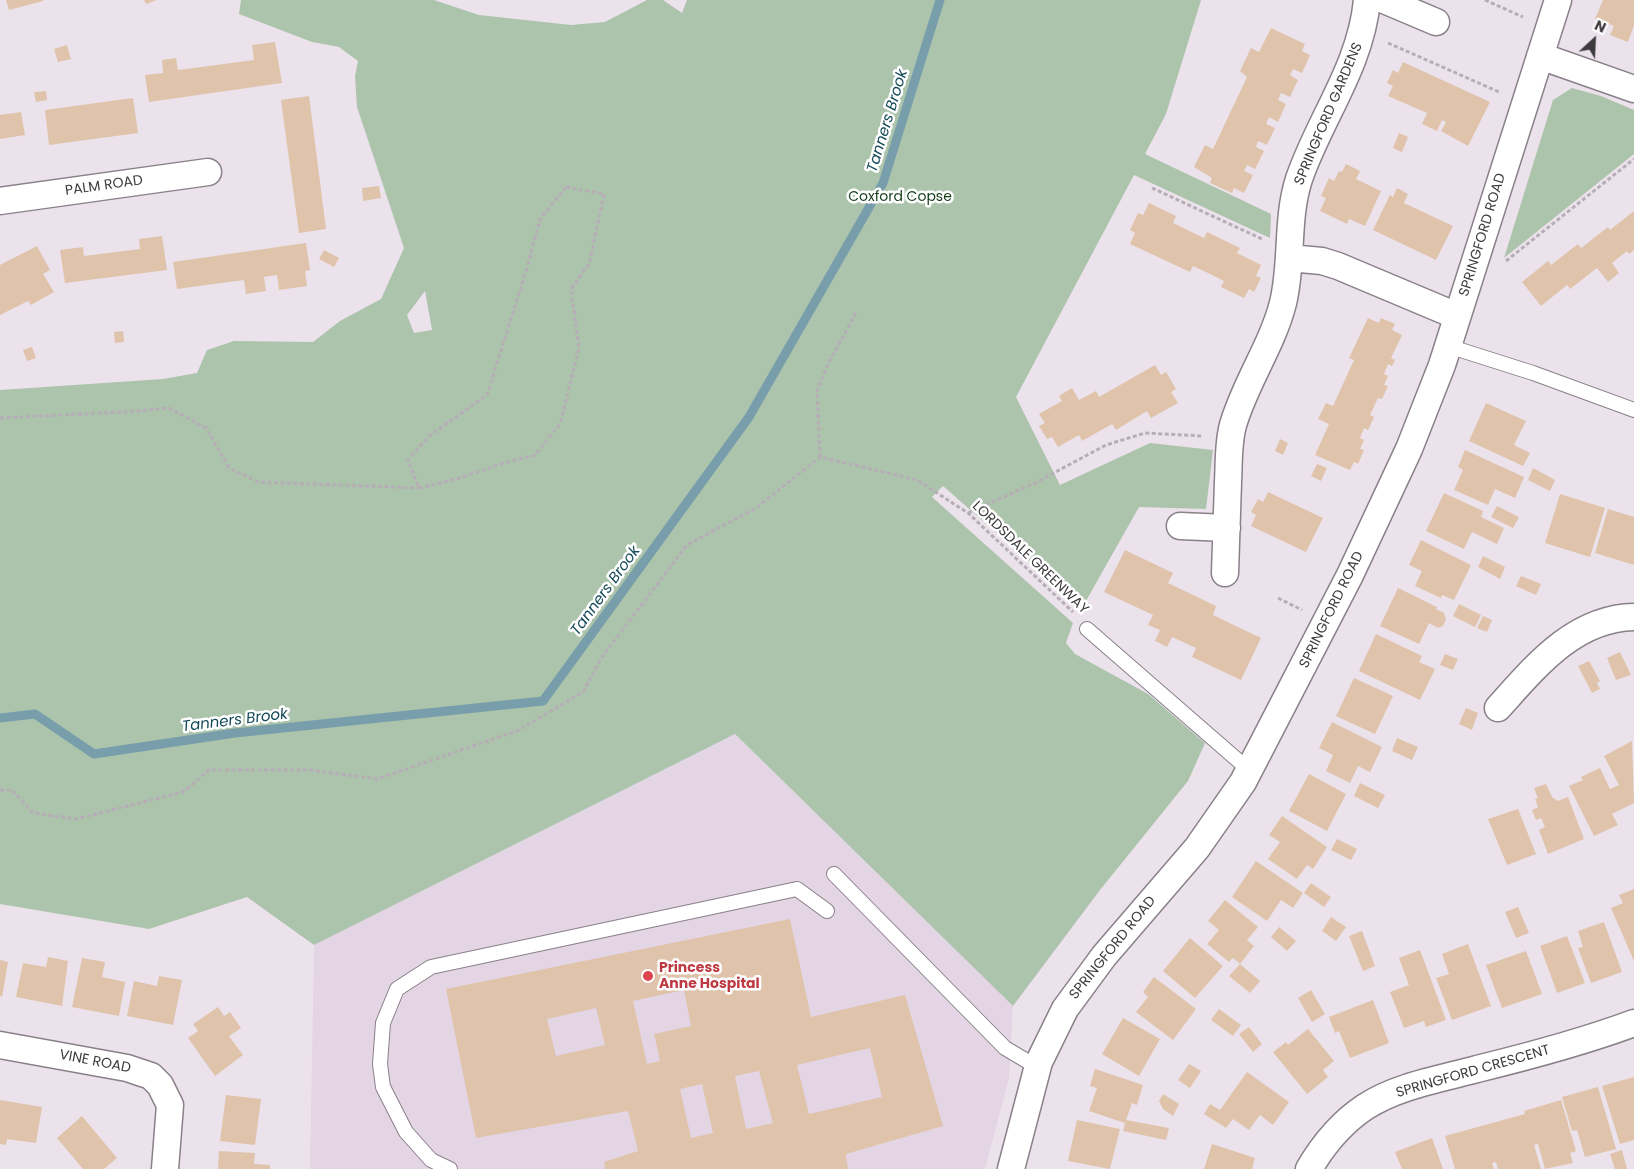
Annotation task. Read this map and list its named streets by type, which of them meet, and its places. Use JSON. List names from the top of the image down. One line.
{"streets":{"street":["SPRINGFORD GARDENS","PALM ROAD","SPRINGFORD ROAD","VINE ROAD","SPRINGFORD CRESCENT"],"path":["LORDSDALE GREENWAY"]},"water":["Tanners Brook"],"parks":["Coxford Copse"],"places":["Princess Anne Hospital"],"north":"top right"}
